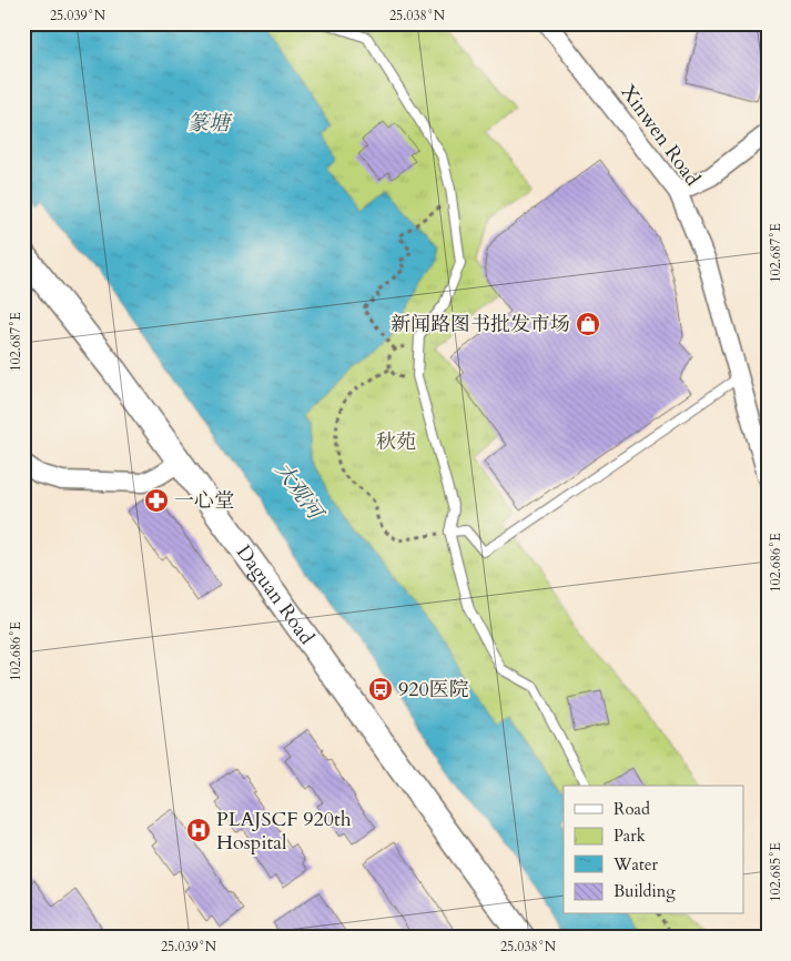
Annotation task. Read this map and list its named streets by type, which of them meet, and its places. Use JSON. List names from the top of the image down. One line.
{"streets":{"main road":["Daguan Road"],"street":["Xinwen Road"]},"water":["篆塘","大观河"],"parks":["秋苑"],"places":{"shop":["新闻路图书批发市场"],"pharmacy":["一心堂"],"bus stop":["920医院"],"hospital":["PLAJSCF 920th Hospital"]},"legend":["Road","Park","Water","Building"],"coordinates":["25.039°N","25.038°N","102.687°E","102.686°E","102.685°E"]}
